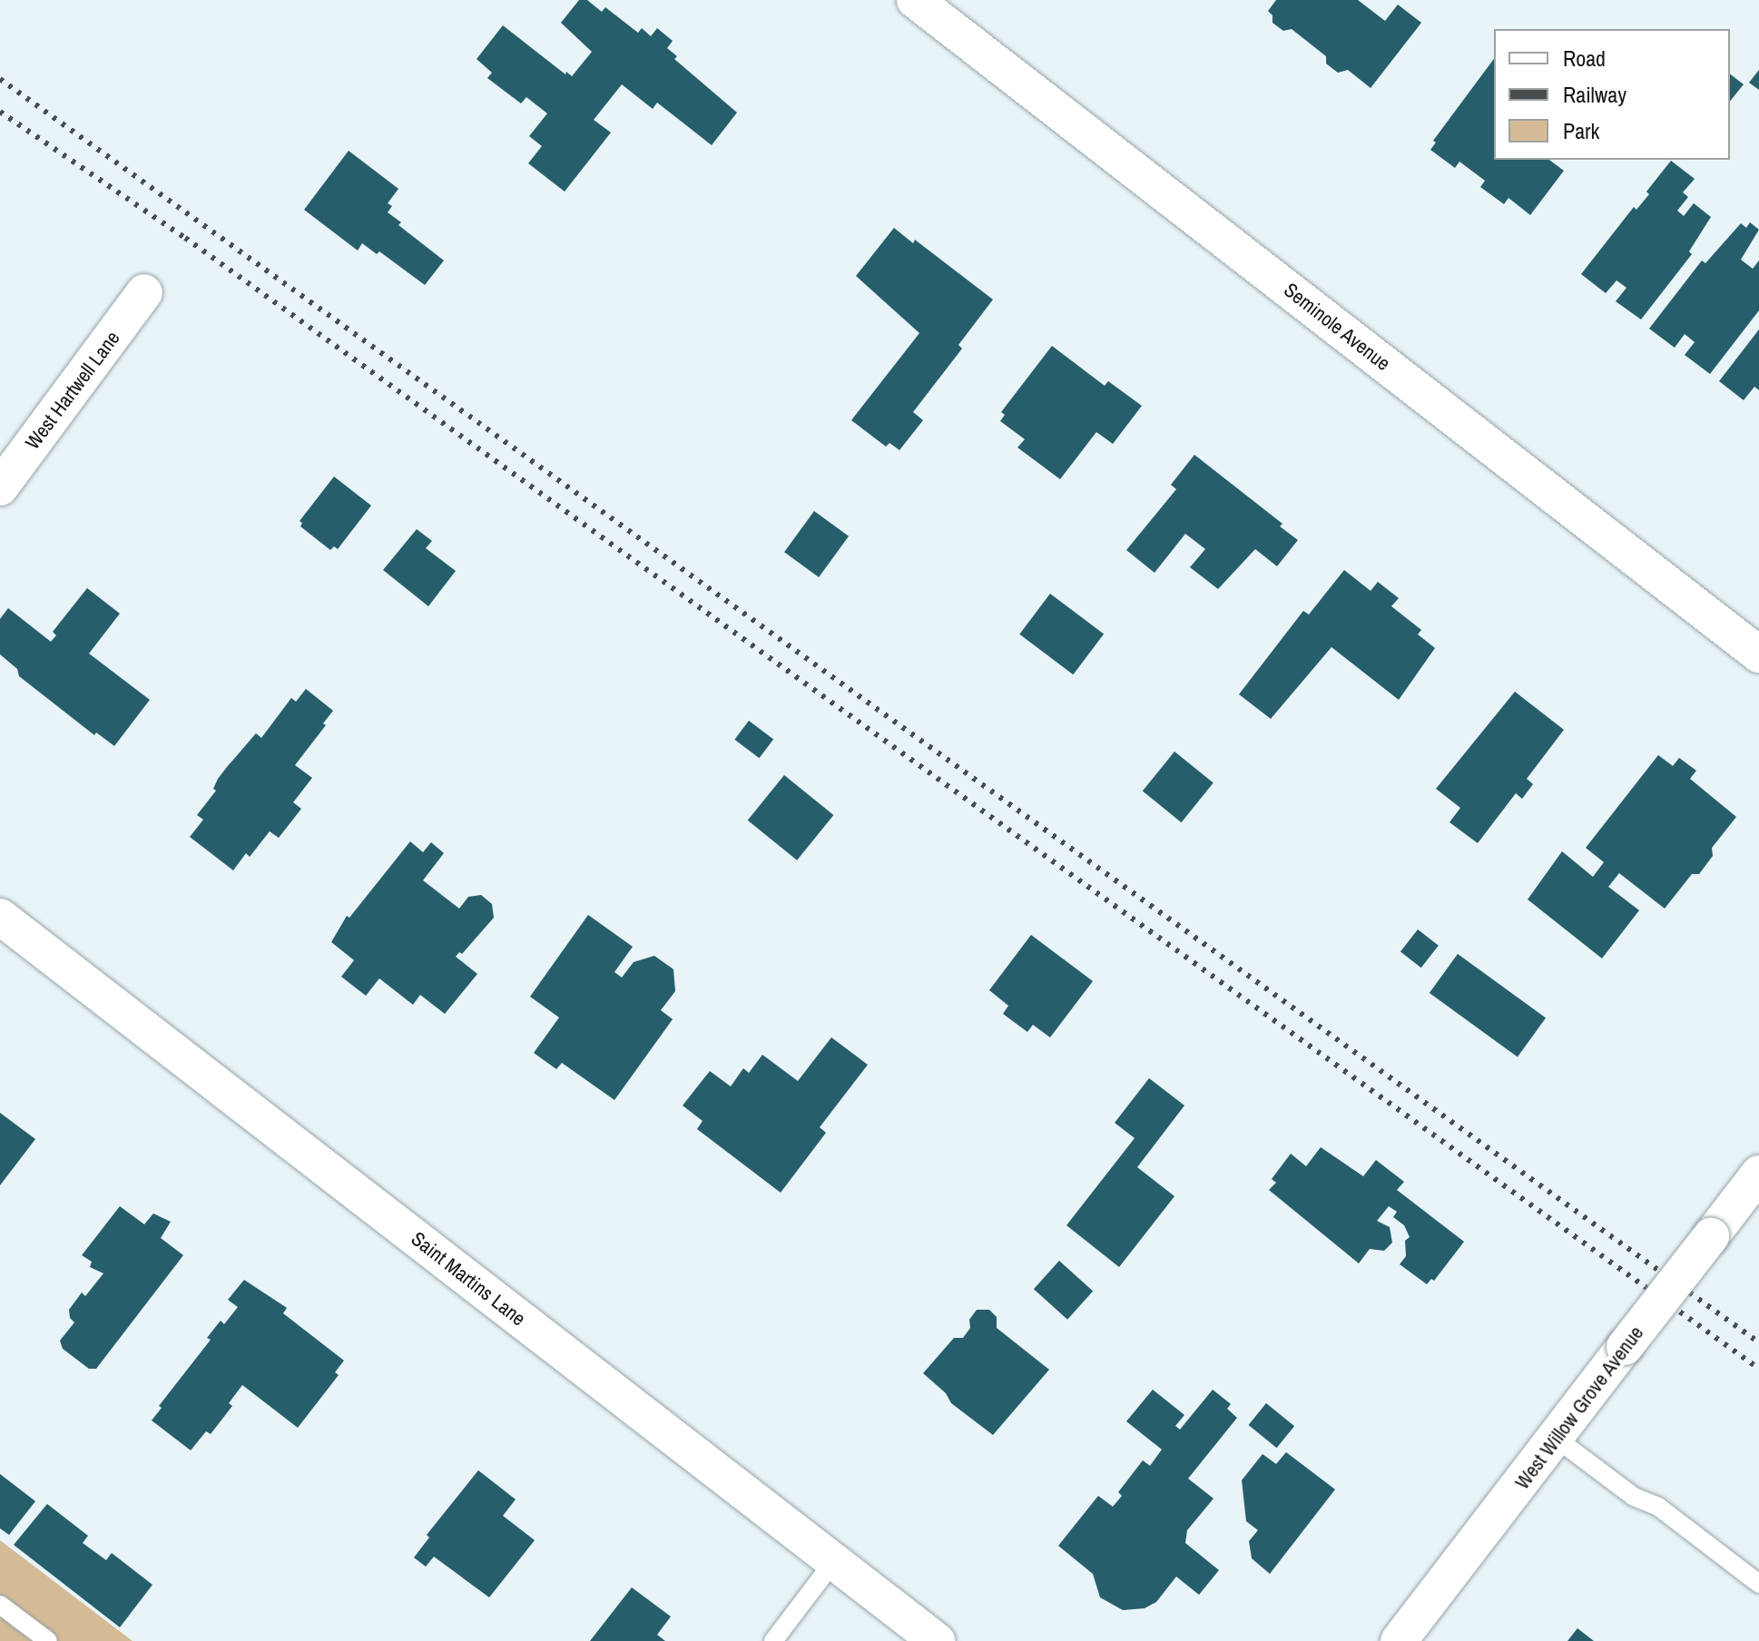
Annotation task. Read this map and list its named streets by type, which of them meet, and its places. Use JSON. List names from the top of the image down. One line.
{"streets":{"street":["Seminole Avenue","West Hartwell Lane","Saint Martins Lane","West Willow Grove Avenue"]},"legend":["Road","Railway","Park"]}
